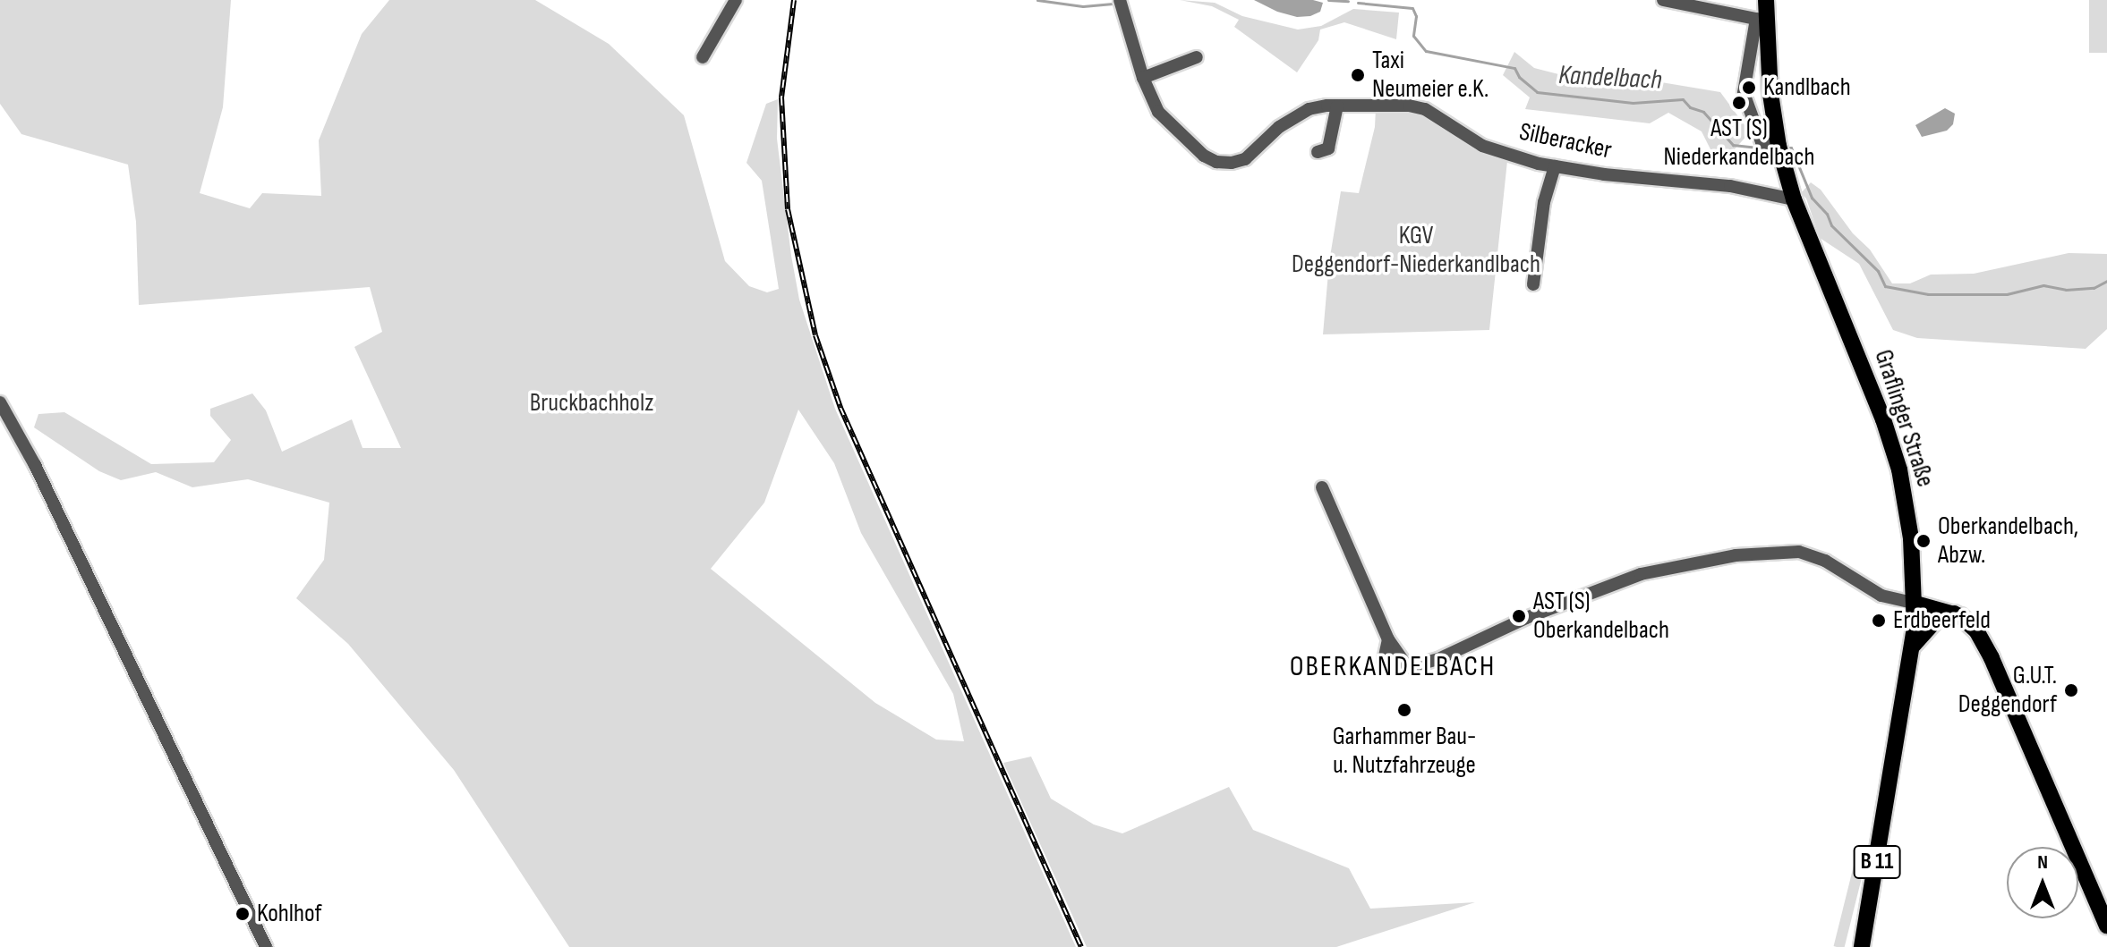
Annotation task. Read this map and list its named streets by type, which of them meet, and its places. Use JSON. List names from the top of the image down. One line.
{"streets":{"main road":["Graflinger Straße","B 11"],"street":["Silberacker"]},"crossings":[["Silberacker","Graflinger Straße"],["Graflinger Straße","B 11"]],"districts":["OBERKANDELBACH"],"water":["Kandelbach"],"parks":["KGV Deggendorf-Niederkandlbach","Bruckbachholz"],"places":["Taxi Neumeier e.K.","Kandlbach","AST (S) Niederkandelbach","Oberkandelbach, Abzw.","AST (S) Oberkandelbach","Erdbeerfeld","G.U.T. Deggendorf","Garhammer Bau- u. Nutzfahrzeuge","Kohlhof"],"north":"top"}
